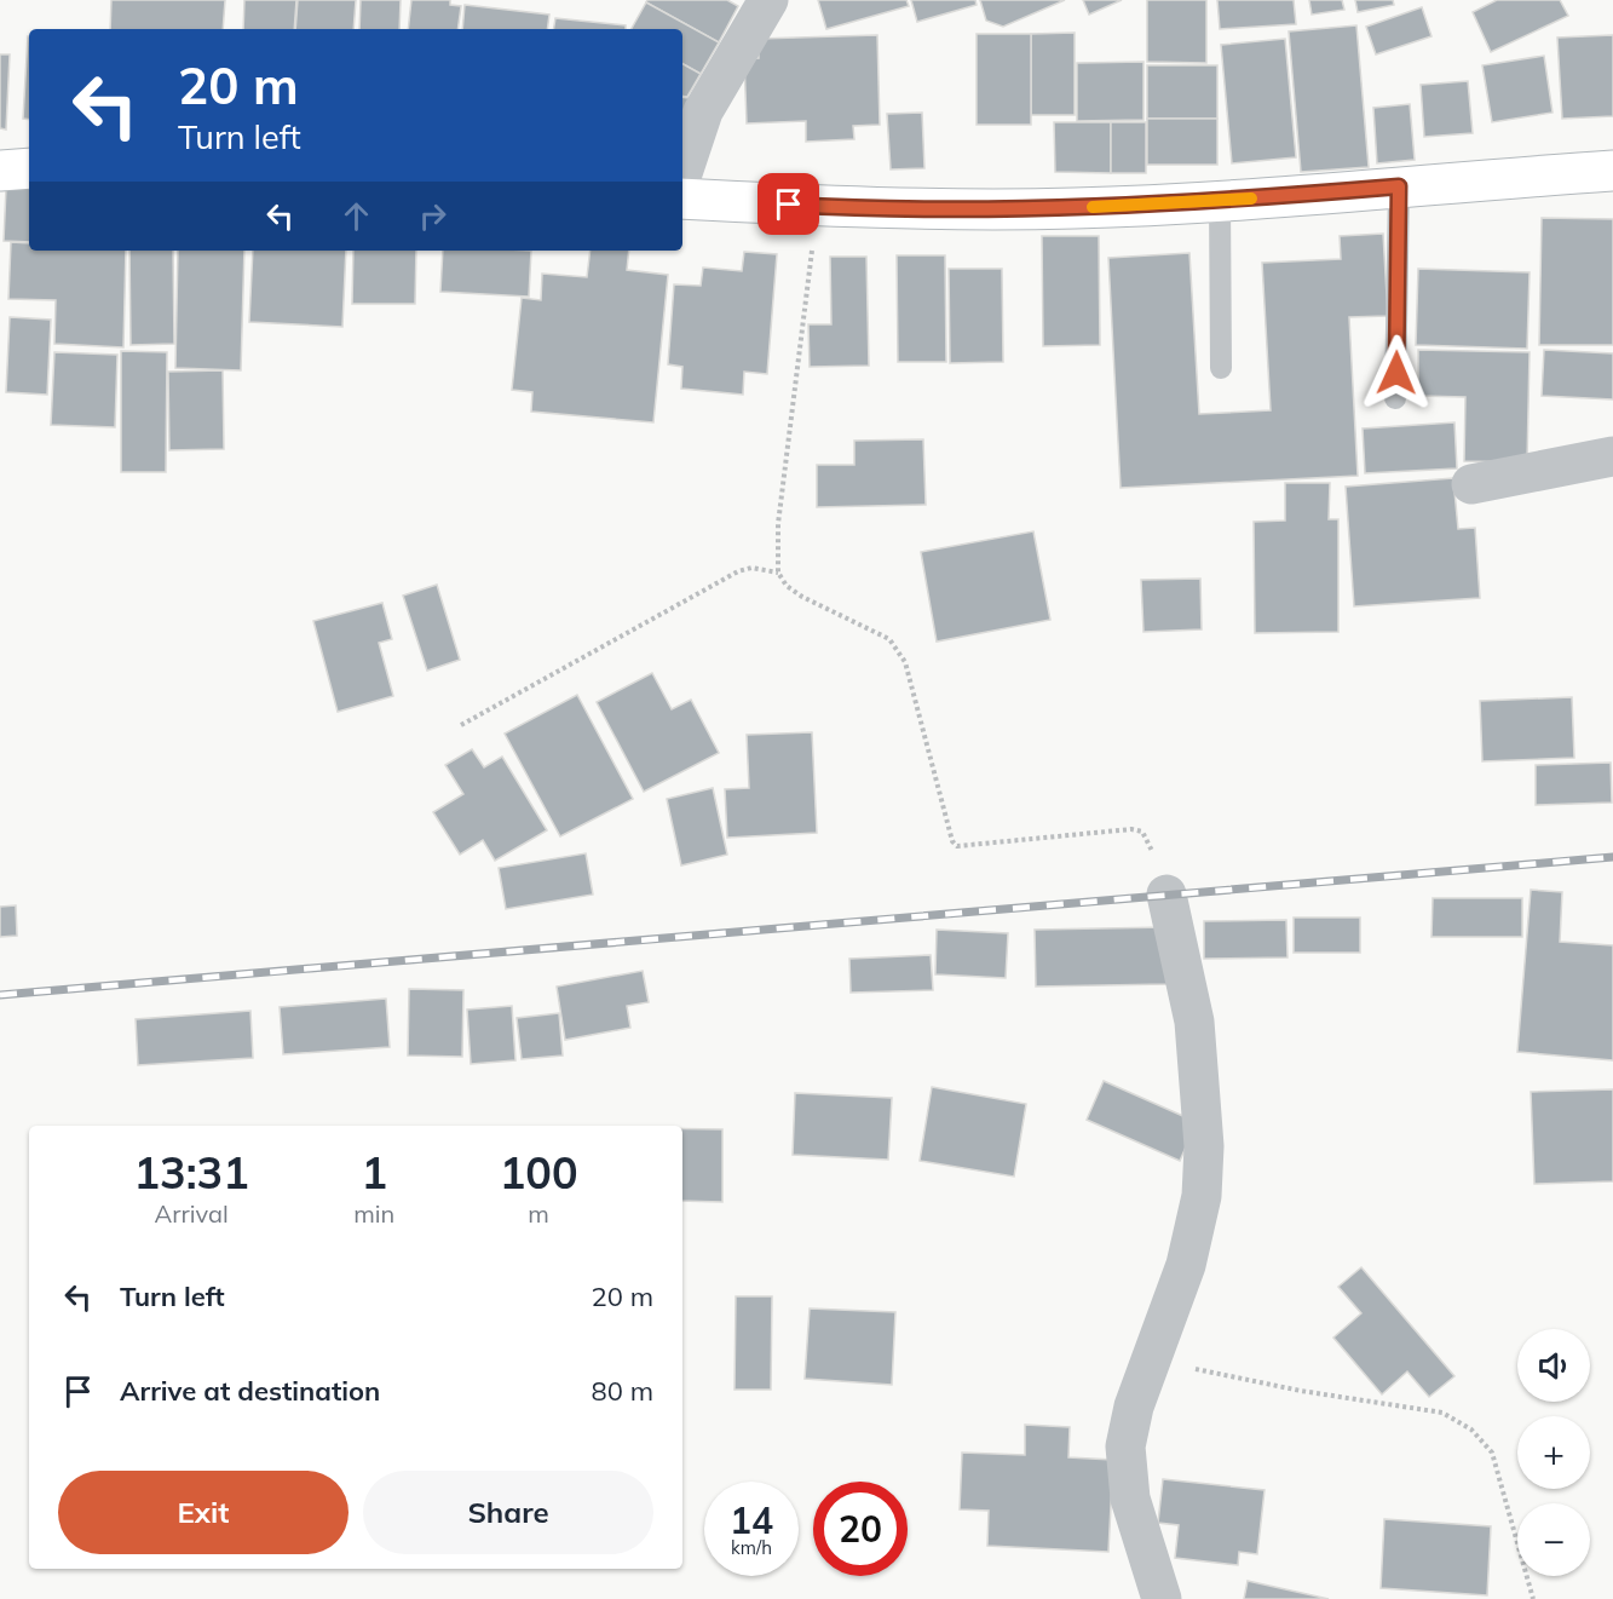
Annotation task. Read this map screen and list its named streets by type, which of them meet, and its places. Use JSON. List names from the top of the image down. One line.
{"page":{"turn":["20 m","Turn left"],"eta":["13:31","Arrival","1","min","100","m"],"list":[{"name":"Turn left","value":"20 m"},{"name":"Arrive at destination","value":"80 m"}],"map_buttons":["+","−"],"buttons":["Exit","Share"],"speed":"14 km/h","limit":"20"}}
